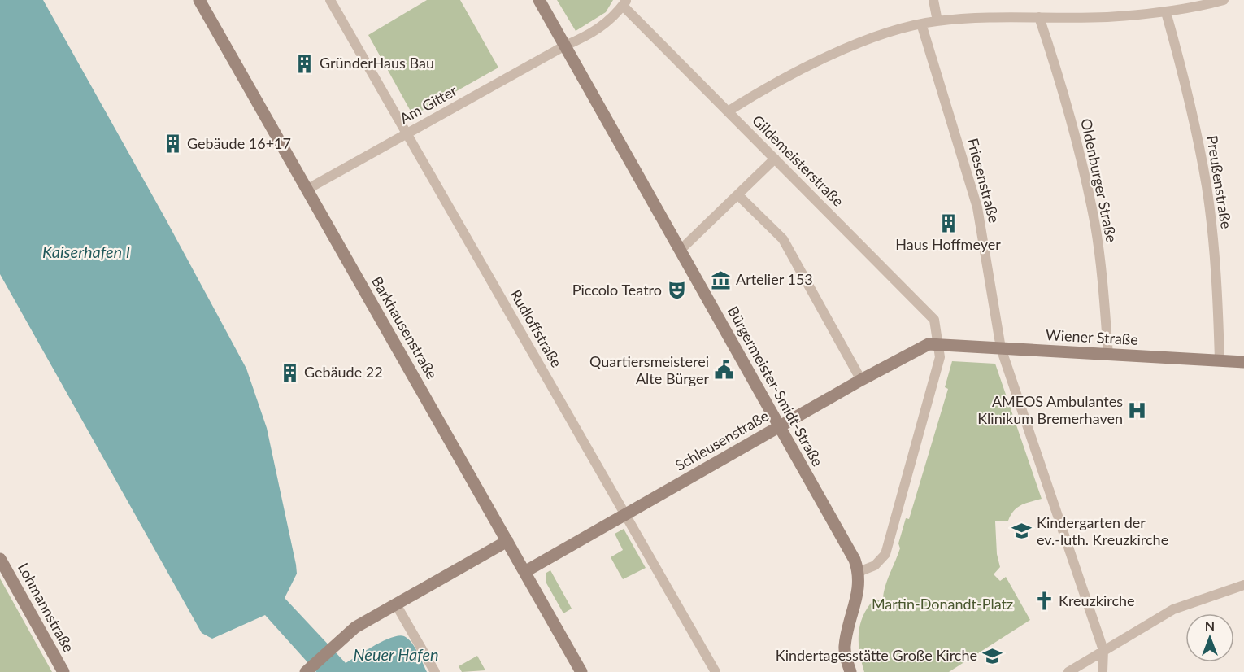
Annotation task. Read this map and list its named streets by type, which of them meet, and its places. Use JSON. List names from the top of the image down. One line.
{"streets":{"street":["Am Gitter","Gildemeisterstraße","Friesenstraße","Oldenburger Straße","Preußenstraße","Barkhausenstraße","Rudloffstraße","Wiener Straße","Bürgermeister-Smidt-Straße","Schleusenstraße","Lohmannstraße"]},"crossings":[["Am Gitter","Gildemeisterstraße"],["Am Gitter","Barkhausenstraße"],["Am Gitter","Rudloffstraße"],["Am Gitter","Bürgermeister-Smidt-Straße"],["Gildemeisterstraße","Wiener Straße"],["Gildemeisterstraße","Bürgermeister-Smidt-Straße"],["Gildemeisterstraße","Schleusenstraße"],["Friesenstraße","Wiener Straße"],["Oldenburger Straße","Wiener Straße"],["Preußenstraße","Wiener Straße"],["Barkhausenstraße","Schleusenstraße"],["Rudloffstraße","Schleusenstraße"],["Wiener Straße","Schleusenstraße"],["Bürgermeister-Smidt-Straße","Schleusenstraße"]],"water":["Kaiserhafen I","Neuer Hafen"],"parks":["Martin-Donandt-Platz"],"places":{"building":["GründerHaus Bau","Gebäude 16+17","Haus Hoffmeyer","Gebäude 22"],"museum":["Artelier 153"],"theatre":["Piccolo Teatro"],"public building":["Quartiersmeisterei Alte Bürger"],"hospital":["AMEOS Ambulantes Klinikum Bremerhaven"],"school or university":["Kindergarten der ev.-luth. Kreuzkirche","Kindertagesstätte Große Kirche"],"church":["Kreuzkirche"]},"north":"top"}
